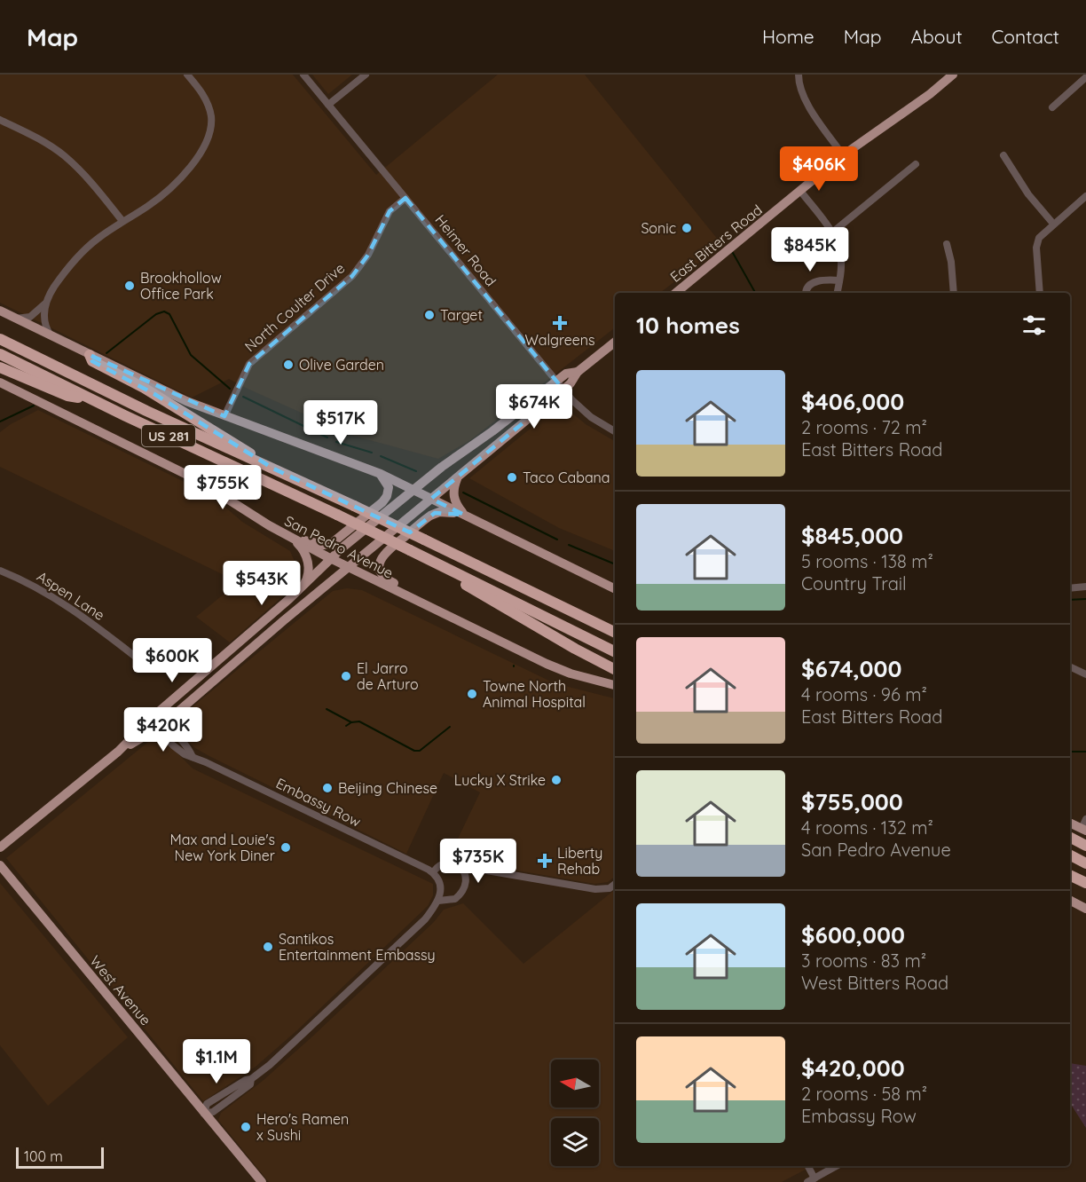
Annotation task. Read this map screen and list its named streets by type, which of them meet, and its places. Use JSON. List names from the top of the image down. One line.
{"streets":{"highway":["US 281"],"main road":["East Bitters Road","San Pedro Avenue","West Avenue"],"street":["Heimer Road","North Coulter Drive","Aspen Lane","Embassy Row"]},"crossings":[["Heimer Road","North Coulter Drive"]],"places":{"other":["Sonic","Brookhollow Office Park","Target","Olive Garden","Taco Cabana","El Jarro de Arturo","Towne North Animal Hospital","Lucky X Strike","Beijing Chinese","Max and Louie's New York Diner","Santikos Entertainment Embassy","Hero's Ramen x Sushi"],"health":["Walgreens","Liberty Rehab"]},"scale_bar":"100 m","north":"left","page":{"header":"Map","nav":["Home","Map","About","Contact"],"price":["$406K","$845K","$674K","$517K","$755K","$543K","$600K","$420K","$735K","$1.1M"],"heading":"10 homes","list":[{"name":"$406,000","note":"2 rooms · 72 m² · East Bitters Road"},{"name":"$845,000","note":"5 rooms · 138 m² · Country Trail"},{"name":"$674,000","note":"4 rooms · 96 m² · East Bitters Road"},{"name":"$755,000","note":"4 rooms · 132 m² · San Pedro Avenue"},{"name":"$600,000","note":"3 rooms · 83 m² · West Bitters Road"},{"name":"$420,000","note":"2 rooms · 58 m² · Embassy Row"}],"scale":"100 m"}}
